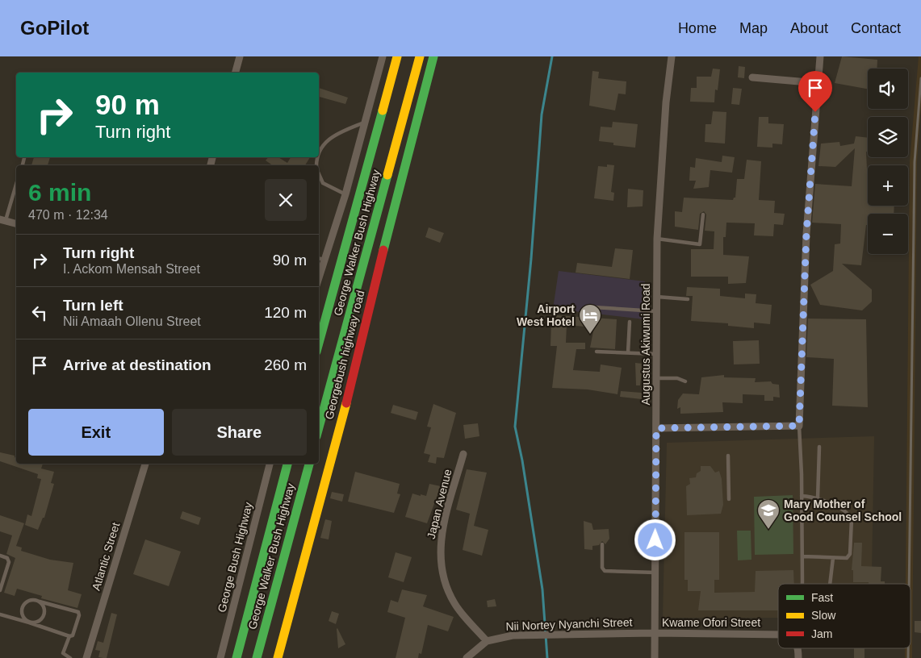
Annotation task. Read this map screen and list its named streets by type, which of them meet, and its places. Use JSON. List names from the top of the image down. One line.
{"streets":{"main road":["George Walker Bush Highway","Georgebush highway road"],"street":["Augustus Akiwumi Road","Japan Avenue","Atlantic Street","George Bush Highway","Kwame Ofori Street","Nii Nortey Nyanchi Street"]},"crossings":[["Augustus Akiwumi Road","Kwame Ofori Street"],["Augustus Akiwumi Road","Nii Nortey Nyanchi Street"],["Japan Avenue","Nii Nortey Nyanchi Street"],["Kwame Ofori Street","Nii Nortey Nyanchi Street"]],"places":{"hotel":["Airport West Hotel"],"school or university":["Mary Mother of Good Counsel School"]},"legend":["Fast","Slow","Jam"],"page":{"header":"GoPilot","nav":["Home","Map","About","Contact"],"map_buttons":["+","−"],"turn":["90 m","Turn right"],"heading":["6 min","470 m · 12:34"],"list":[{"name":"Turn right","note":"I. Ackom Mensah Street","value":"90 m"},{"name":"Turn left","note":"Nii Amaah Ollenu Street","value":"120 m"},{"name":"Arrive at destination","value":"260 m"}],"buttons":["Exit","Share"]}}
